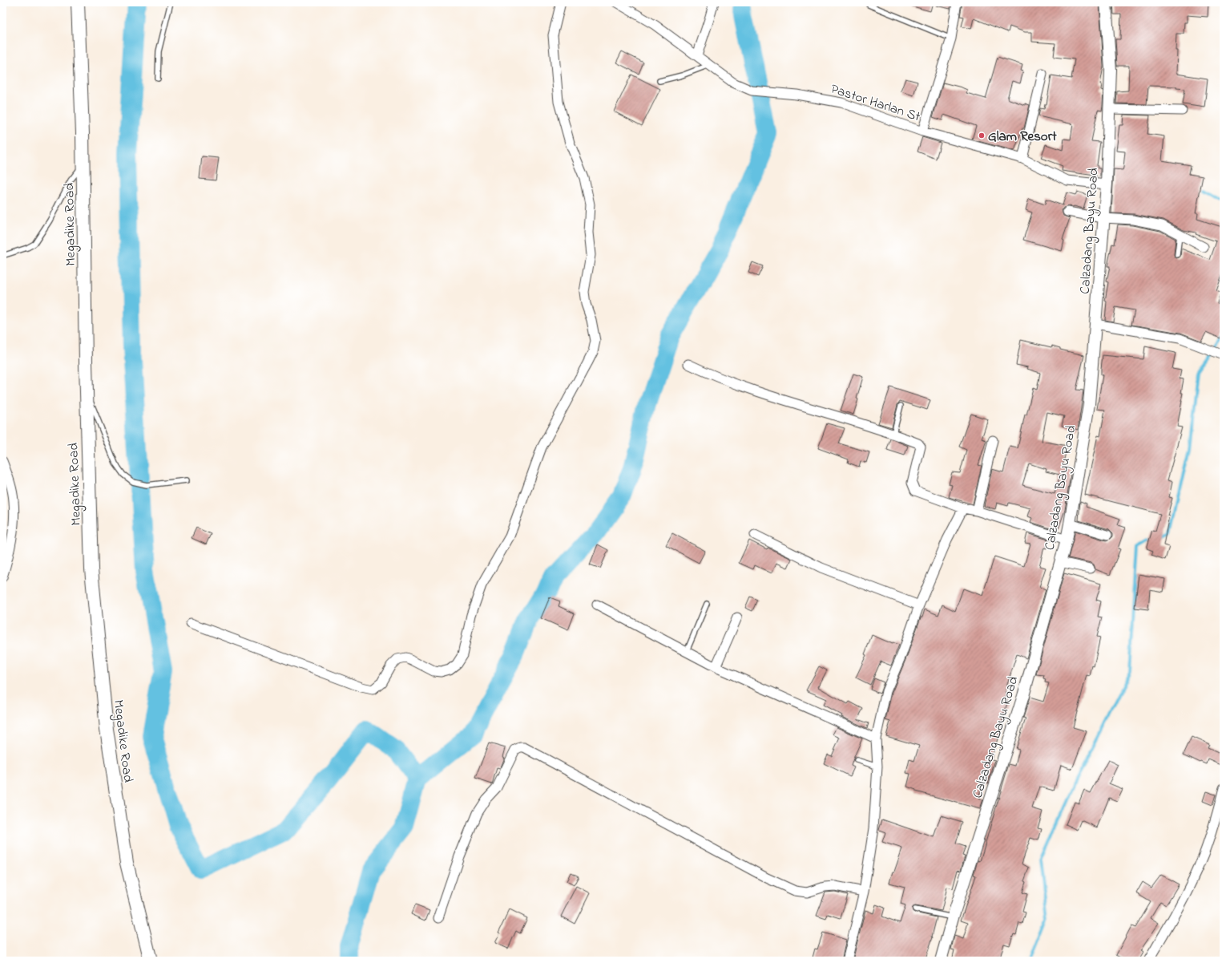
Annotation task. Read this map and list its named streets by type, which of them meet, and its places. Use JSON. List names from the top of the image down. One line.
{"streets":{"main road":["Megadike Road"],"street":["Pastor Harlan St","Calzadang Bayu Road"]},"crossings":[["Pastor Harlan St","Calzadang Bayu Road"]],"places":["Glam Resort"]}
